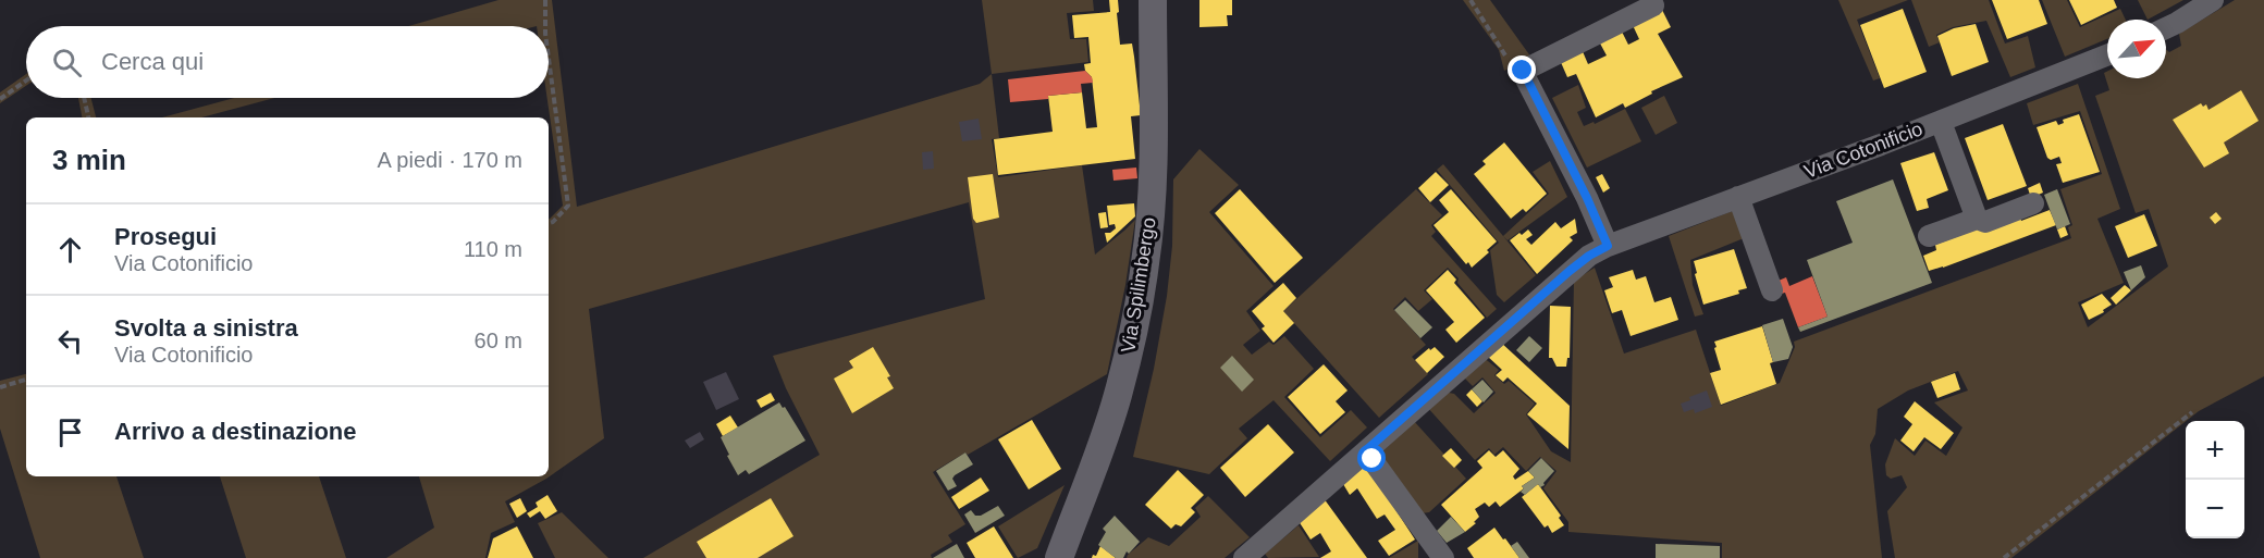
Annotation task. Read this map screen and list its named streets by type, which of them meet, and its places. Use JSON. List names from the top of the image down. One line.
{"streets":{"main road":["Via Spilimbergo"],"street":["Via Cotonificio"]},"north":"top right","page":{"search":"Cerca qui","heading":["3 min","A piedi · 170 m"],"list":[["Prosegui","Via Cotonificio","110 m"],["Svolta a sinistra","Via Cotonificio","60 m"],"Arrivo a destinazione"],"map_buttons":["+","−"]}}
